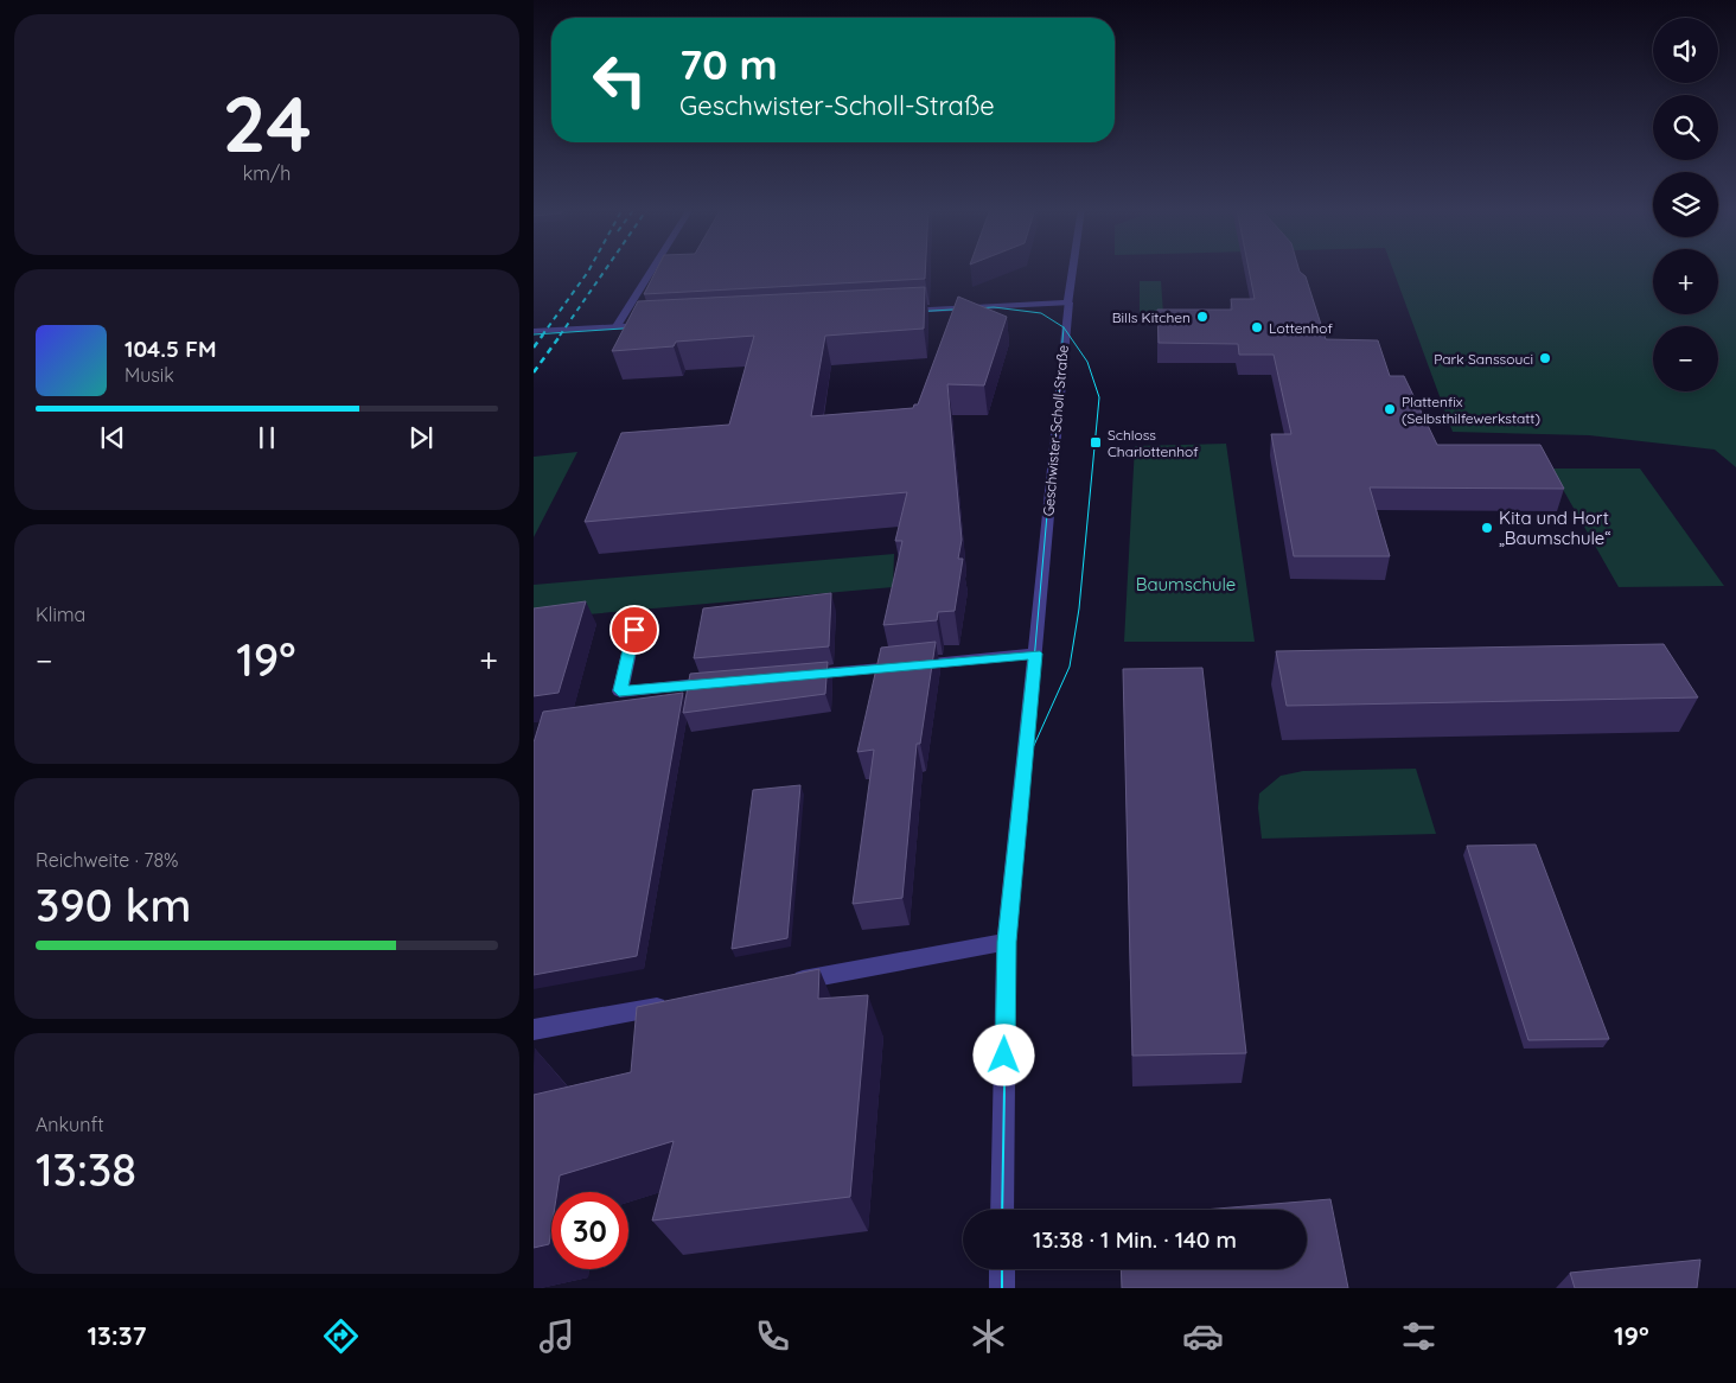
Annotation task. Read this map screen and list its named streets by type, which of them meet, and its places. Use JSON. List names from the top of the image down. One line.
{"streets":{"street":["Geschwister-Scholl-Straße"]},"parks":["Baumschule"],"places":{"other":["Bills Kitchen","Lottenhof","Park Sanssouci","Plattenfix (Selbsthilfewerkstatt)","Kita und Hort „Baumschule“"],"transit":["Schloss Charlottenhof"]},"page":{"tile":[["24","km/h"],"Klima",["Reichweite · 78%","390 km"],["Ankunft","13:38"]],"map_buttons":["+","−"],"turn":["70 m","Geschwister-Scholl-Straße"],"song":["104.5 FM","Musik"],"heat":["−","19°","+"],"limit":"30","trip":"13:38 · 1 Min. · 140 m","tabs":["13:37","19°"]}}
